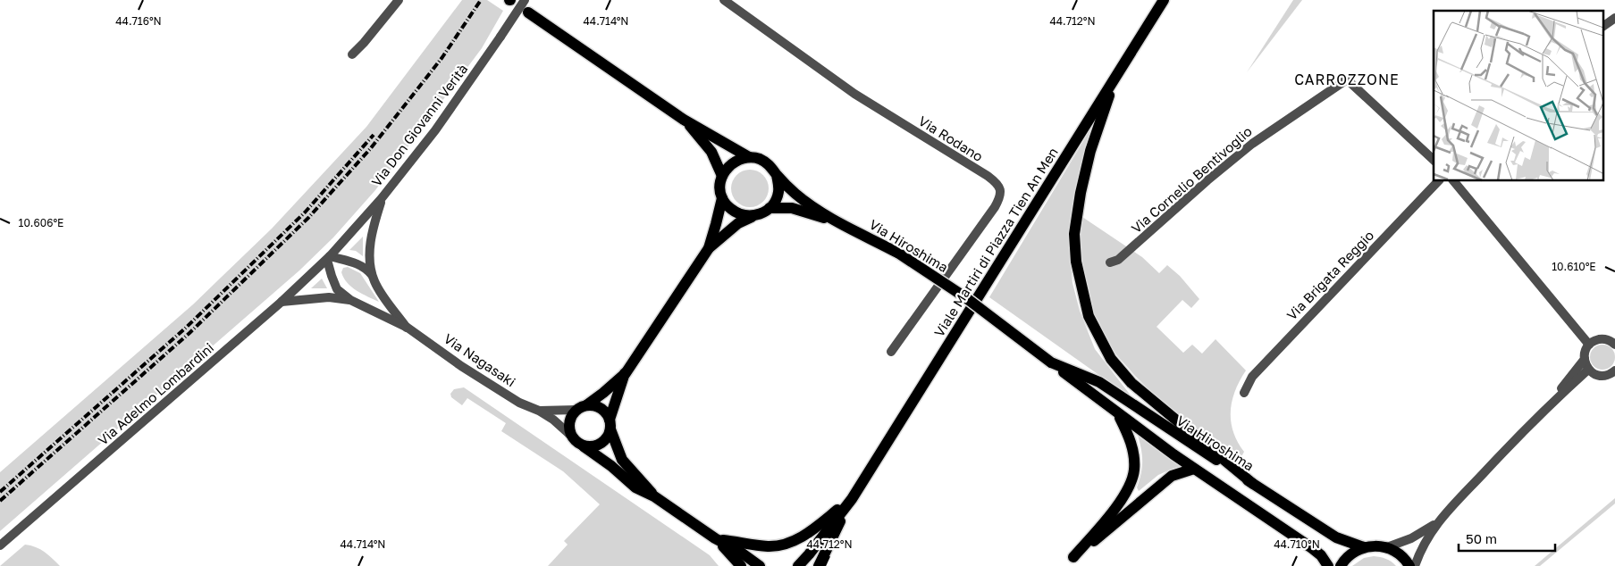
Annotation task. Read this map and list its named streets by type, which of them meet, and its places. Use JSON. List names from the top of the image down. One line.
{"streets":{"main road":["Viale Martiri di Piazza Tien An Men","Via Hiroshima","Via Nagasaki"],"street":["Via Don Giovanni Verità","Via Rodano","Via Cornelio Bentivoglio","Via Brigata Reggio","Via Adelmo Lombardini"]},"crossings":[["Via Don Giovanni Verità","Via Nagasaki"],["Via Don Giovanni Verità","Via Adelmo Lombardini"],["Via Hiroshima","Via Nagasaki"],["Via Nagasaki","Via Adelmo Lombardini"]],"districts":["CARROZZONE"],"scale_bar":"50 m","coordinates":["44.714°N","44.712°N","44.716°N","10.606°E","10.610°E","44.710°N"]}
